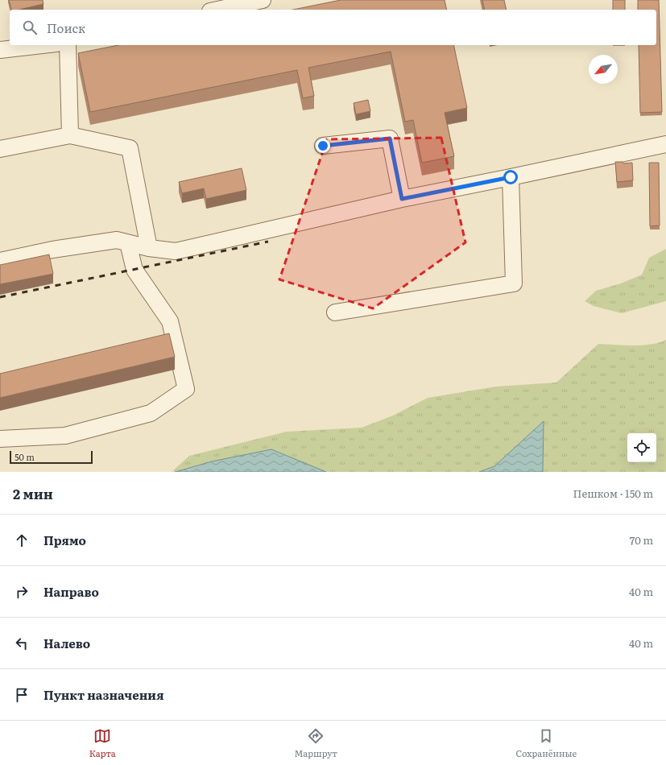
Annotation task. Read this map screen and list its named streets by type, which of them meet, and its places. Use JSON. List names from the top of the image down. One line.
{"scale_bar":"50 m","north":"bottom left","page":{"search":"Поиск","scale":"50 m","heading":["2 мин","Пешком · 150 m"],"list":[["Прямо","70 m"],["Направо","40 m"],["Налево","40 m"],"Пункт назначения"],"nav":["Карта","Маршрут","Сохранённые"]}}
